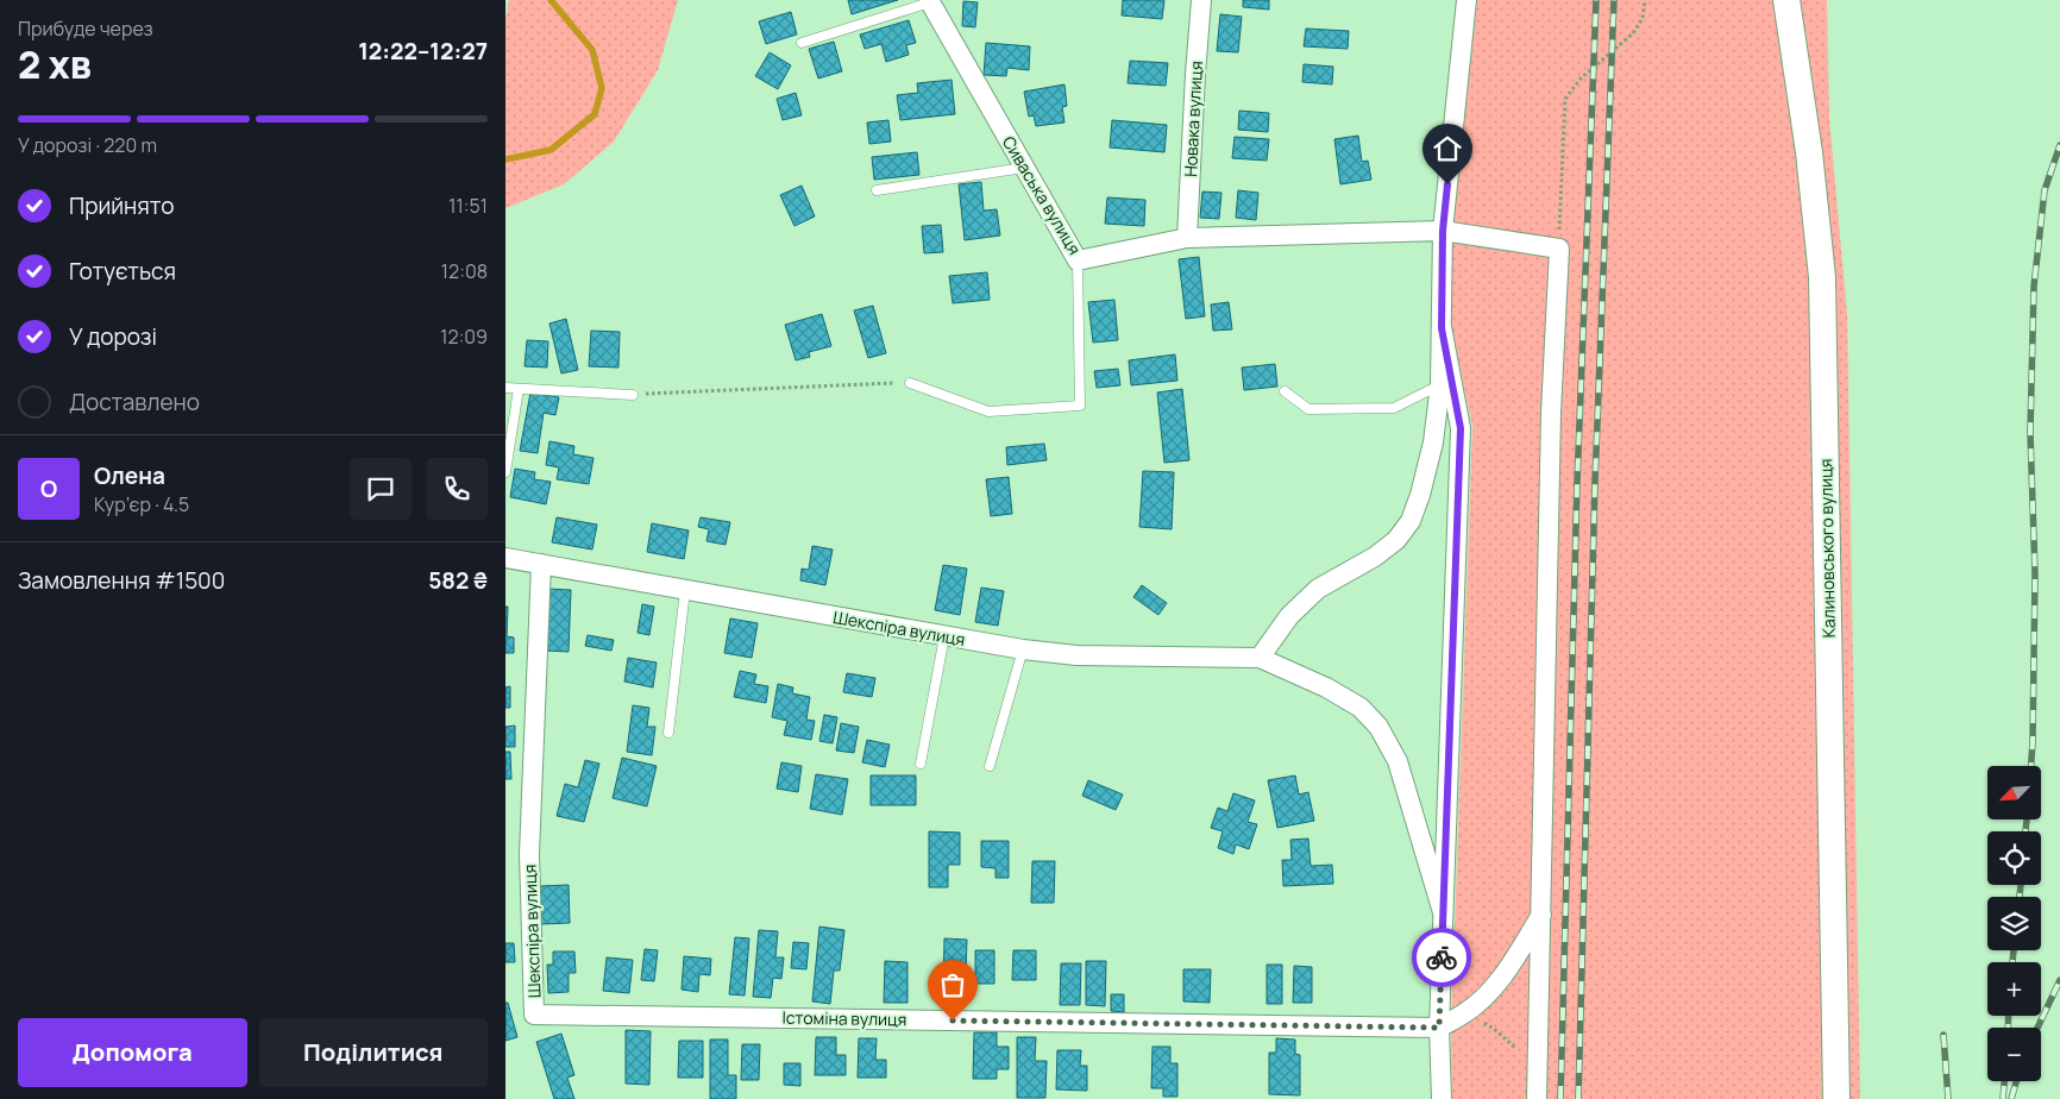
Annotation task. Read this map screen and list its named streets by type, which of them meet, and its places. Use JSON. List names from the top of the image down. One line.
{"streets":{"street":["Новака вулиця","Сиваська вулиця","Калиновського вулиця","Шекспіра вулиця","Істоміна вулиця"]},"crossings":[["Новака вулиця","Сиваська вулиця"],["Шекспіра вулиця","Істоміна вулиця"]],"north":"bottom left","page":{"heading":["2 хв","Прибуде через","12:22–12:27"],"panel":["Олена","Кур’єр · 4.5","Замовлення #1500","582 ₴"],"bar":"У дорозі · 220 m","list":[["Прийнято","11:51"],["Готується","12:08"],["У дорозі","12:09"],"Доставлено"],"round":"О","map_buttons":["+","−"],"buttons":["Допомога","Поділитися"]}}
